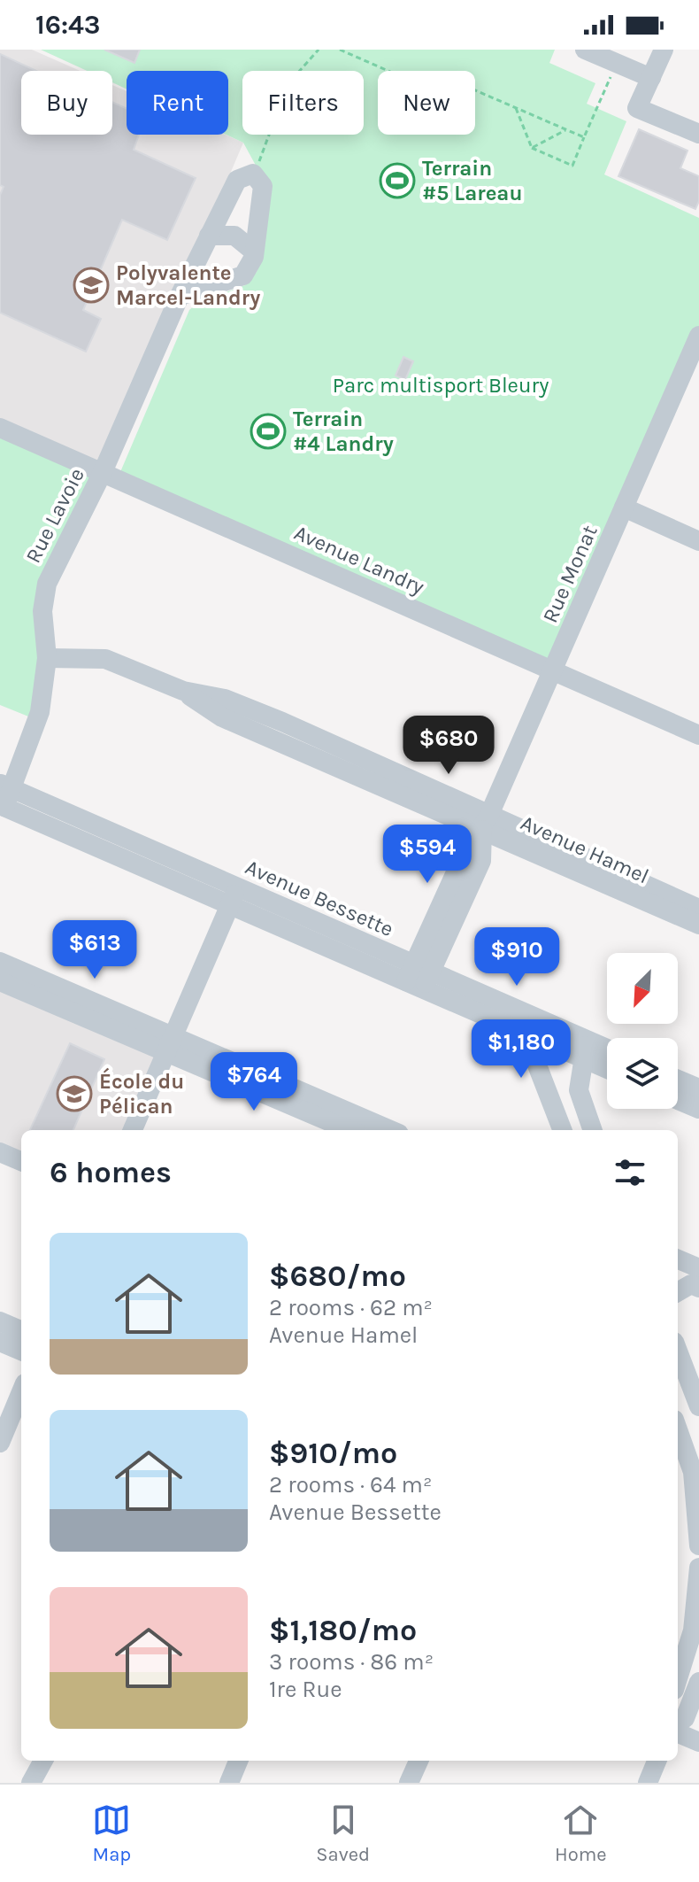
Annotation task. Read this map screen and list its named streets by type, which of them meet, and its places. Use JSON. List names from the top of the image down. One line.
{"streets":{"street":["Rue Lavoie","Avenue Landry","Rue Monat","Avenue Hamel","Avenue Bessette"]},"crossings":[["Rue Lavoie","Avenue Landry"],["Rue Lavoie","Avenue Hamel"],["Rue Lavoie","Avenue Bessette"],["Avenue Landry","Rue Monat"],["Rue Monat","Avenue Hamel"],["Rue Monat","Avenue Bessette"]],"parks":["Parc multisport Bleury"],"places":{"sports":["Terrain #5 Lareau","Terrain #4 Landry"],"school or university":["Polyvalente Marcel-Landry","École du Pélican"]},"north":"bottom left","page":{"status":"16:43","chip":["Buy","Rent","Filters","New"],"price":["$680","$594","$613","$910","$1,180","$764"],"heading":"6 homes","list":[{"name":"$680/mo","note":"2 rooms · 62 m² · Avenue Hamel"},{"name":"$910/mo","note":"2 rooms · 64 m² · Avenue Bessette"},{"name":"$1,180/mo","note":"3 rooms · 86 m² · 1re Rue"}],"tabs":["Map","Saved","Home"]}}
